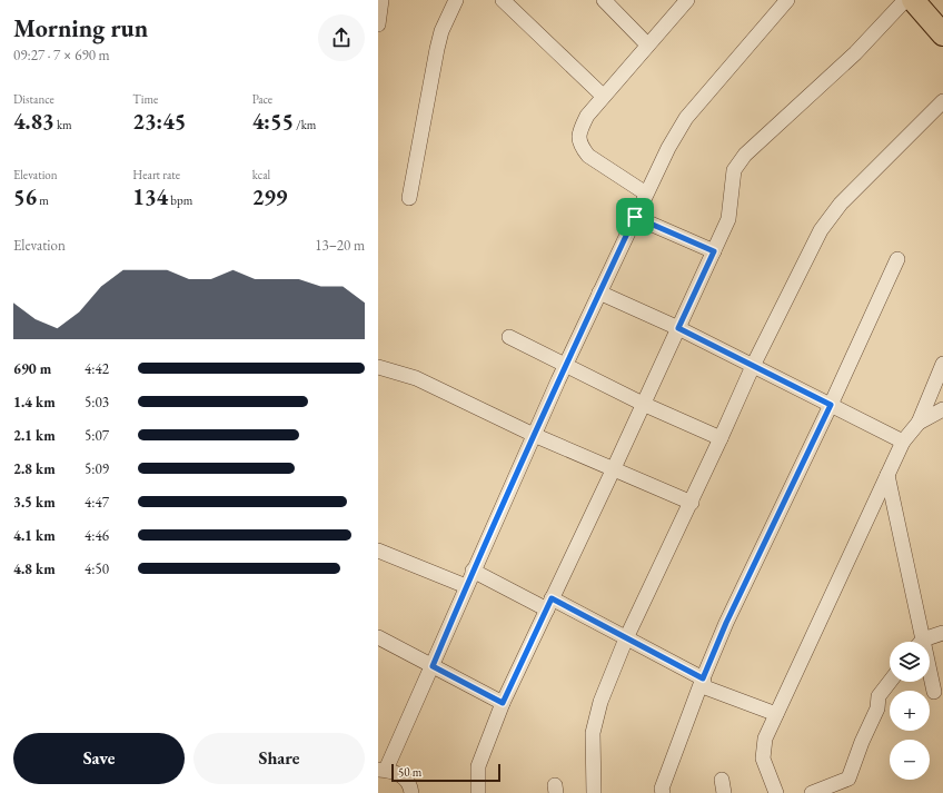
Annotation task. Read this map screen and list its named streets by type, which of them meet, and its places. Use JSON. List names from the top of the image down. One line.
{"scale_bar":"50 m","page":{"heading":["Morning run","09:27 · 7 × 690 m"],"stats":[["Distance","4.83 km"],["Time","23:45"],["Pace","4:55 /km"],["Elevation","56 m"],["Heart rate","134 bpm"],["kcal","299"]],"chart":["Elevation","13–20 m"],"list":[{"name":"690 m","note":"4:42"},{"name":"1.4 km","note":"5:03"},{"name":"2.1 km","note":"5:07"},{"name":"2.8 km","note":"5:09"},{"name":"3.5 km","note":"4:47"},{"name":"4.1 km","note":"4:46"},{"name":"4.8 km","note":"4:50"}],"map_buttons":["+","−"],"buttons":["Save","Share"],"scale":"50 m"}}
